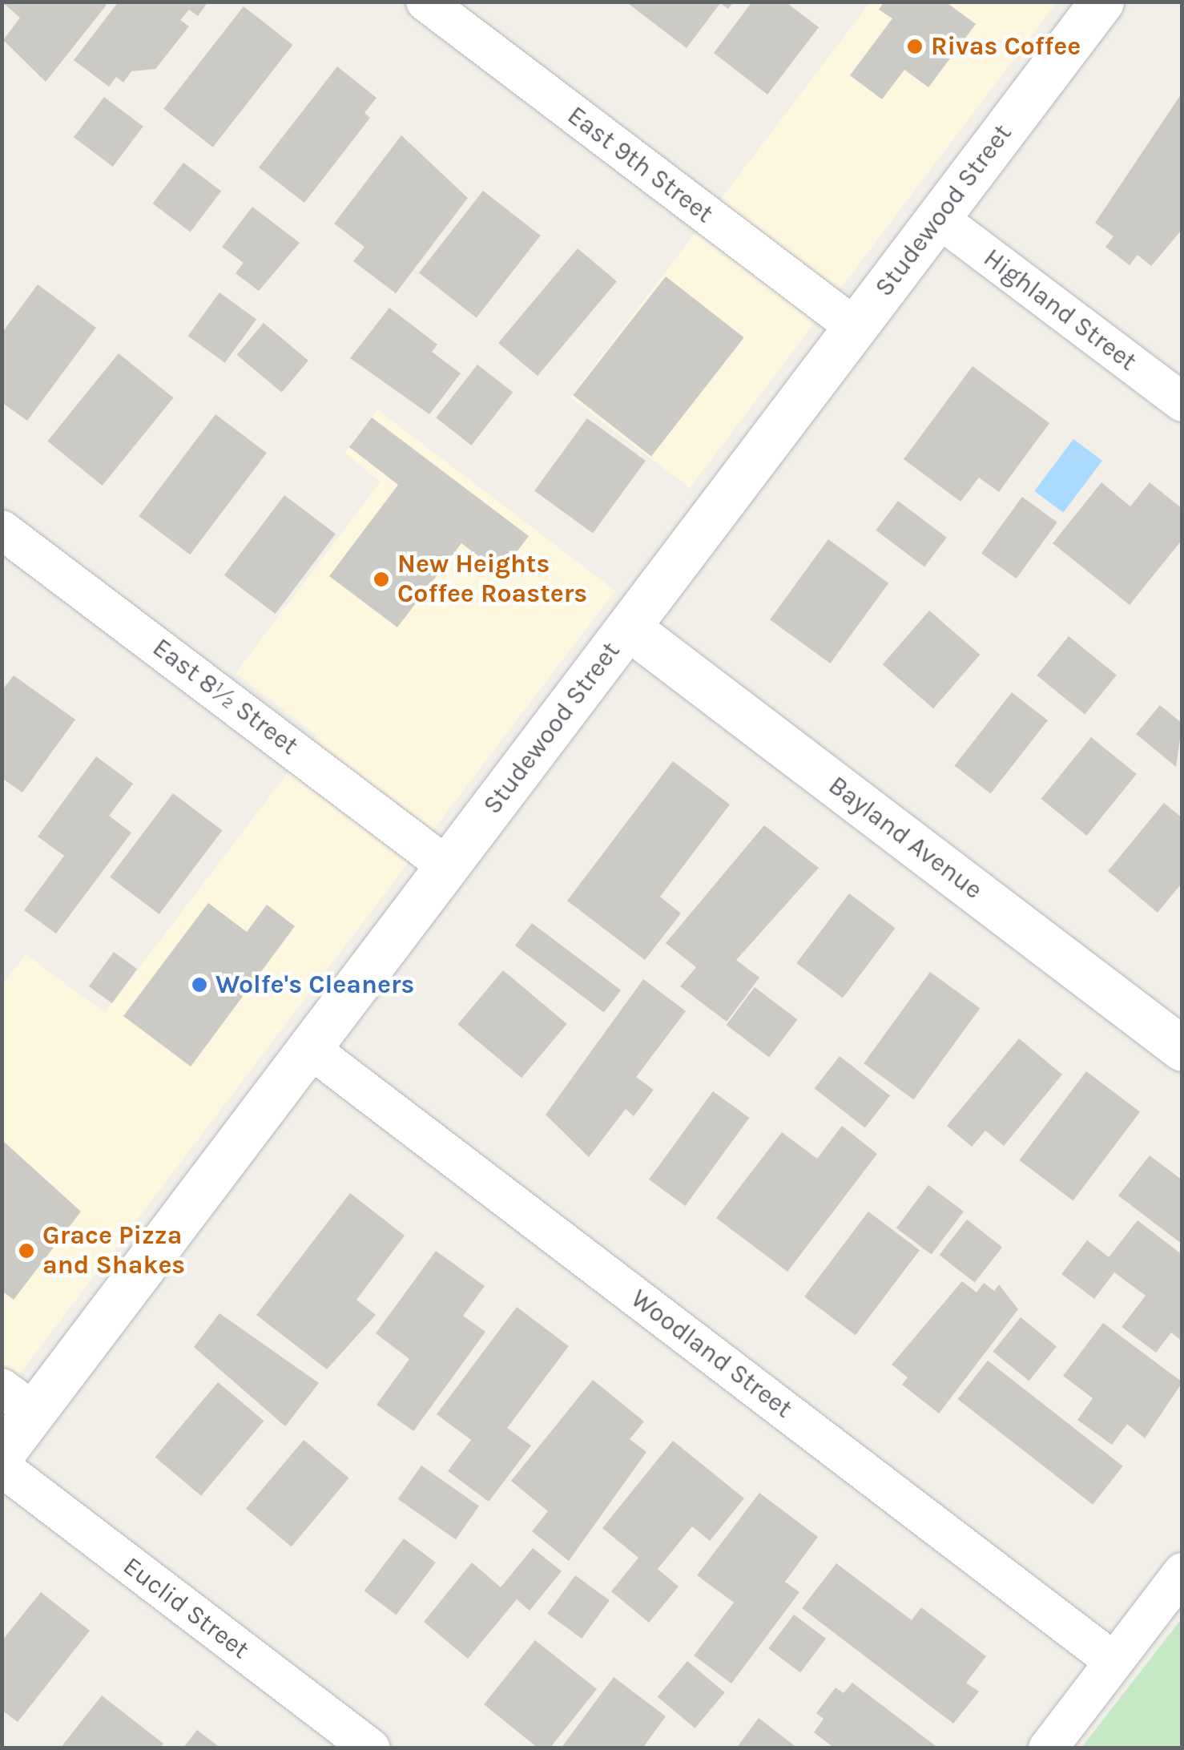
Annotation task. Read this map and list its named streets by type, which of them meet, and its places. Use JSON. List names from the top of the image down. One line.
{"streets":{"main road":["Studewood Street","Bayland Avenue"],"street":["East 9th Street","Highland Street","East 8½ Street","Woodland Street","Euclid Street"]},"crossings":[["East 9th Street","Studewood Street"],["Studewood Street","Highland Street"],["Studewood Street","East 8½ Street"],["Studewood Street","Bayland Avenue"],["Studewood Street","Woodland Street"]],"places":["Rivas Coffee","New Heights Coffee Roasters","Wolfe's Cleaners","Grace Pizza and Shakes"]}
